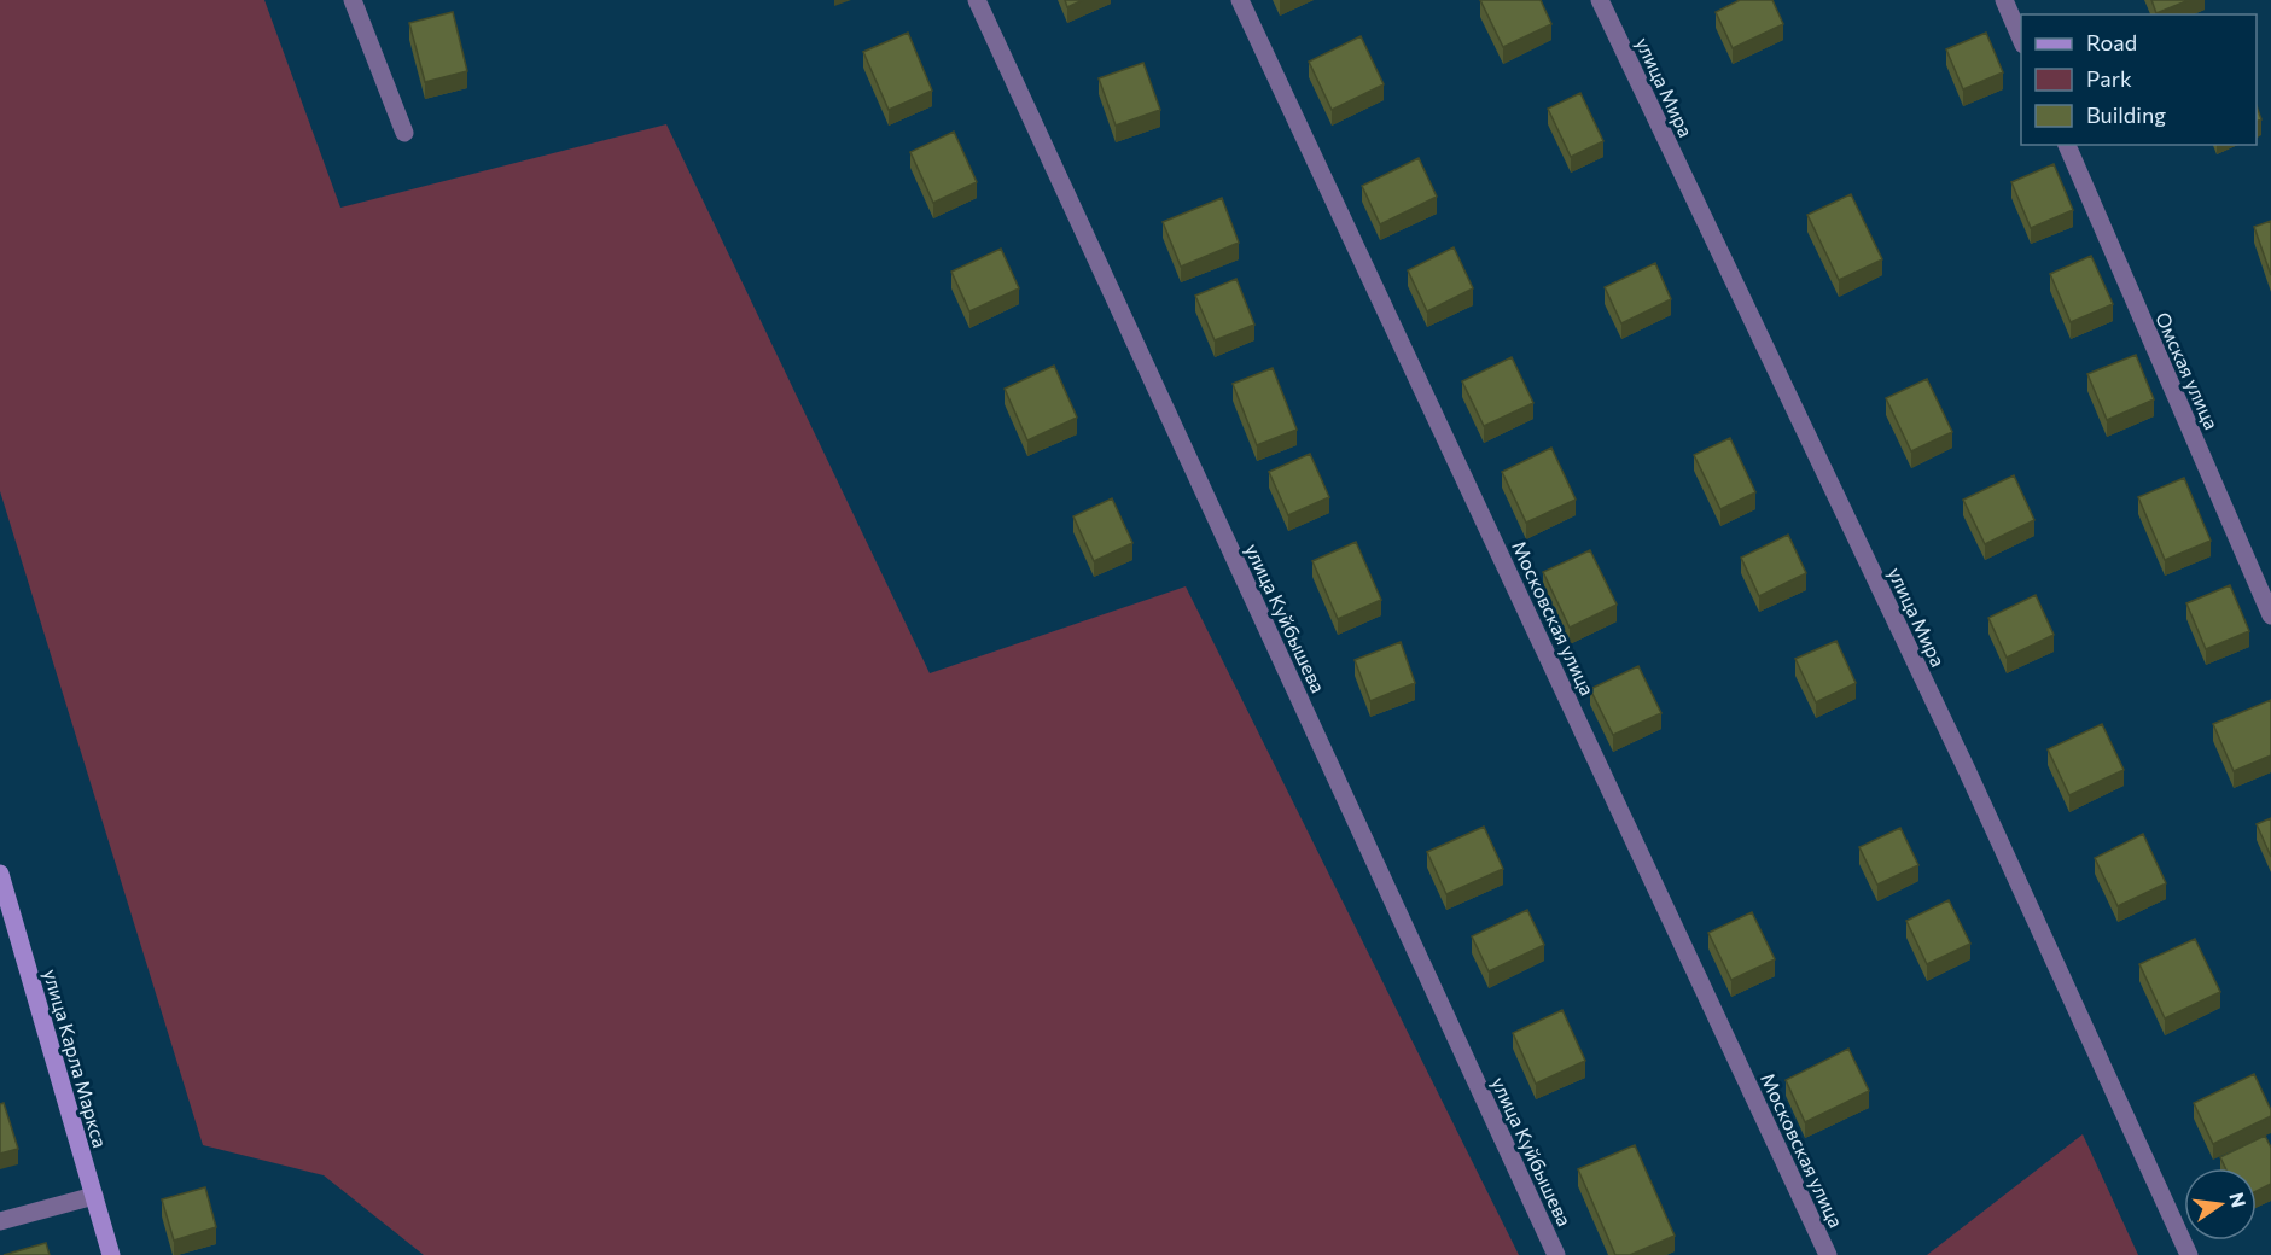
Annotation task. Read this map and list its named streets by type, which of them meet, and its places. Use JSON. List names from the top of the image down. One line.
{"streets":{"main road":["улица Карла Маркса"],"street":["улица Мира","Омская улица","улица Куйбышева","Московская улица"]},"legend":["Road","Park","Building"],"north":"right"}
